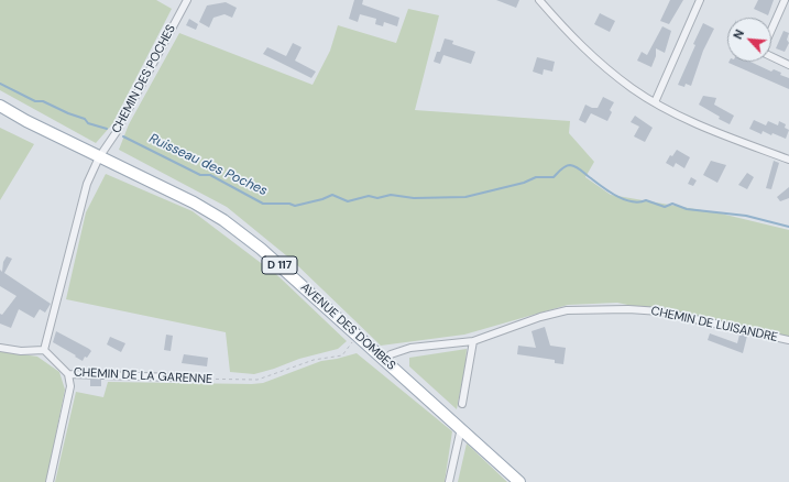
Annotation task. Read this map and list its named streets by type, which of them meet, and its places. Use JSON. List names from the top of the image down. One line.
{"streets":{"main road":["D 117","AVENUE DES DOMBES"],"street":["CHEMIN DES POCHES","CHEMIN DE LUISANDRE","CHEMIN DE LA GARENNE"]},"crossings":[["CHEMIN DES POCHES","AVENUE DES DOMBES"],["CHEMIN DE LUISANDRE","AVENUE DES DOMBES"],["AVENUE DES DOMBES","CHEMIN DE LA GARENNE"]],"water":["Ruisseau des Poches"],"north":"top left"}
